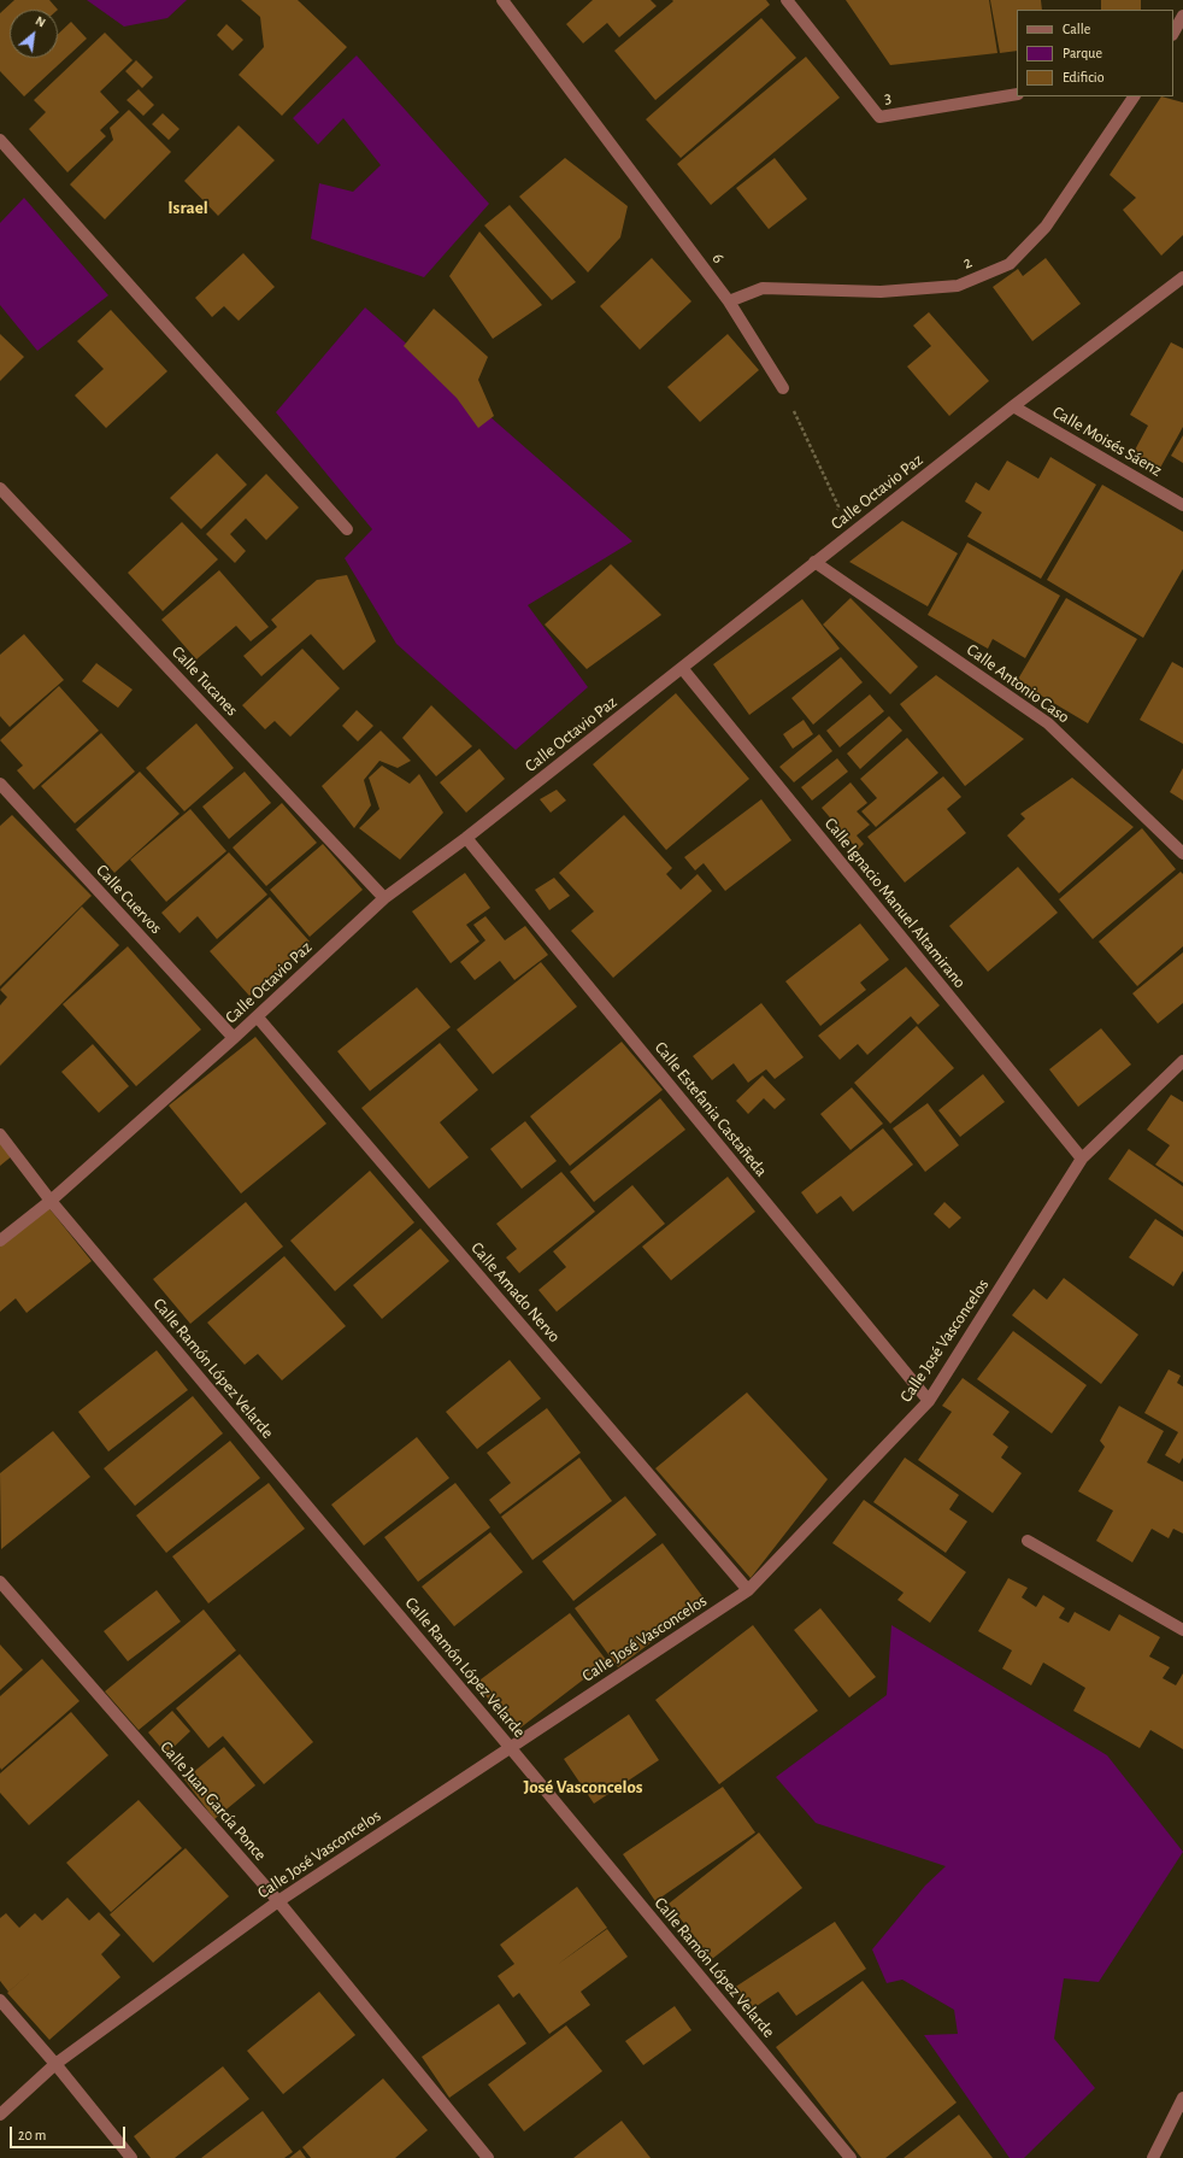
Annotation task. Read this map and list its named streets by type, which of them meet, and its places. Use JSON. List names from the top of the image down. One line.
{"streets":{"street":["3","6","2","Calle Moisés Sáenz","Calle Octavio Paz","Calle Tucanes","Calle Antonio Caso","Calle Cuervos","Calle Ignacio Manuel Altamirano","Calle Estefania Castañeda","Calle Amado Nervo","Calle José Vasconcelos","Calle Ramón López Velarde","Calle Juan García Ponce"]},"crossings":[["6","2"],["Calle Moisés Sáenz","Calle Octavio Paz"],["Calle Octavio Paz","Calle Tucanes"],["Calle Octavio Paz","Calle Antonio Caso"],["Calle Octavio Paz","Calle Cuervos"],["Calle Octavio Paz","Calle Ignacio Manuel Altamirano"],["Calle Octavio Paz","Calle Estefania Castañeda"],["Calle Octavio Paz","Calle Amado Nervo"],["Calle Octavio Paz","Calle Ramón López Velarde"],["Calle Ignacio Manuel Altamirano","Calle José Vasconcelos"],["Calle Estefania Castañeda","Calle José Vasconcelos"],["Calle Amado Nervo","Calle José Vasconcelos"],["Calle José Vasconcelos","Calle Ramón López Velarde"],["Calle José Vasconcelos","Calle Juan García Ponce"]],"districts":["Israel","José Vasconcelos"],"legend":["Calle","Parque","Edificio"],"scale_bar":"20 m","north":"top right"}
